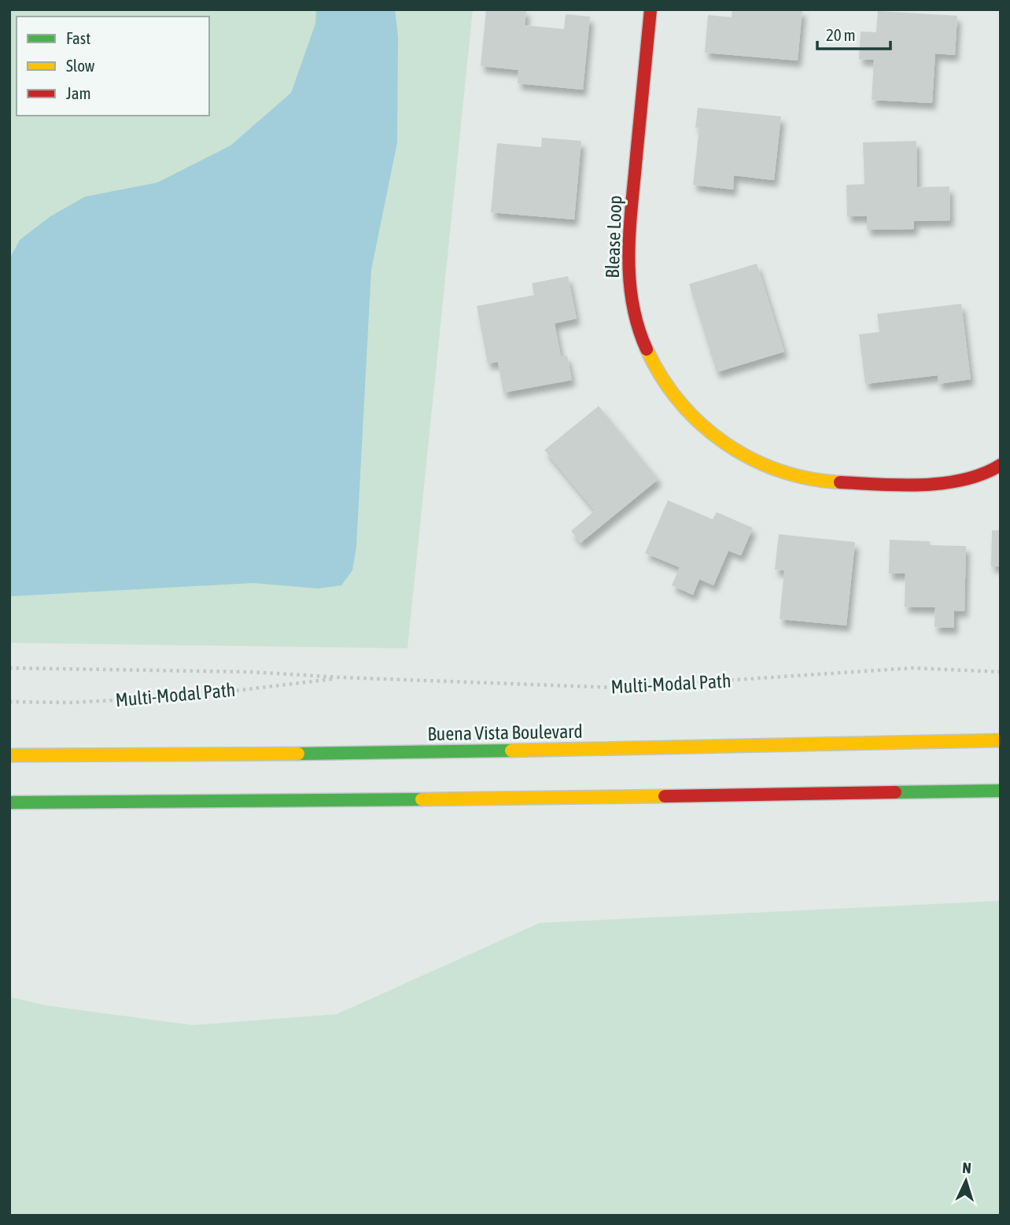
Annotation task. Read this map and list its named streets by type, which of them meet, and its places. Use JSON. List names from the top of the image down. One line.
{"streets":{"main road":["Blease Loop","Buena Vista Boulevard"],"path":["Multi-Modal Path"]},"legend":["Fast","Slow","Jam"],"scale_bar":"20 m","north":"top"}
